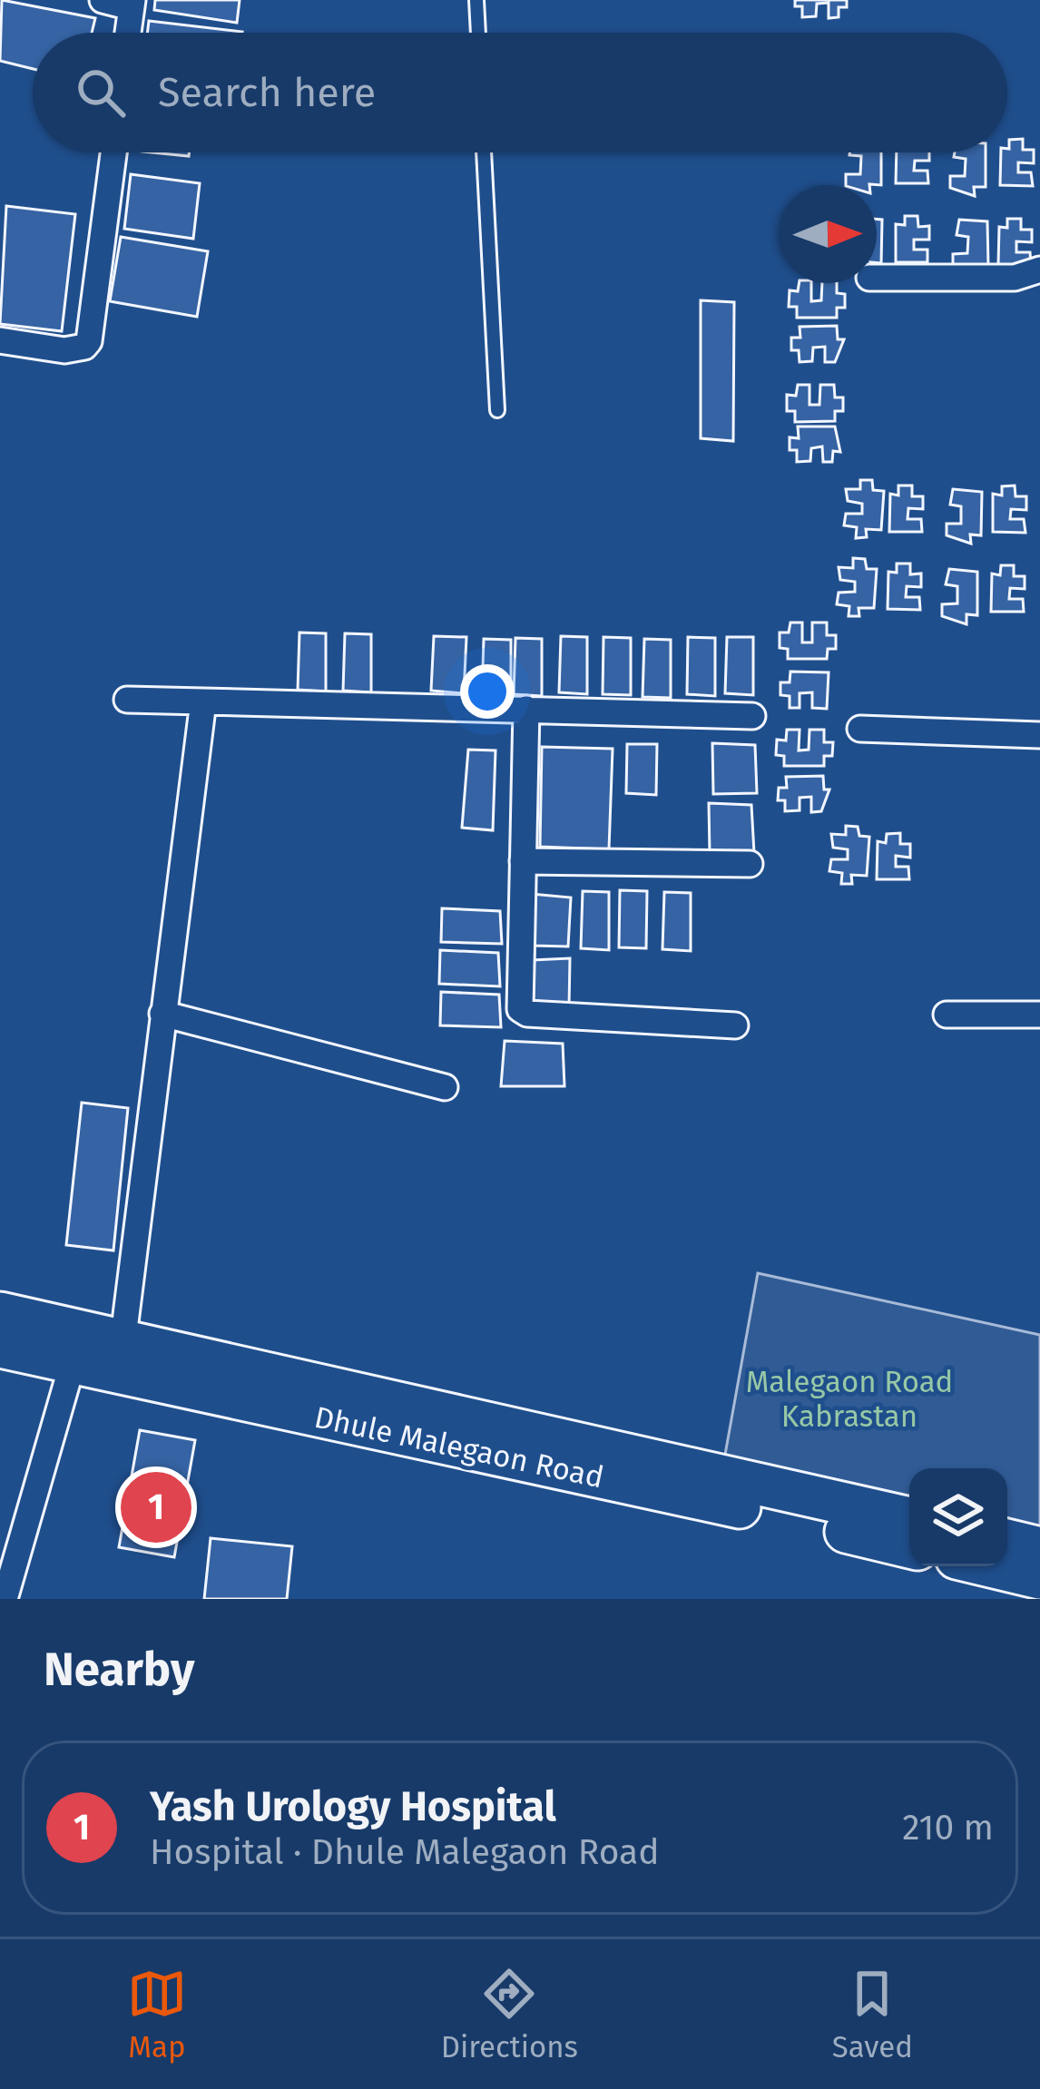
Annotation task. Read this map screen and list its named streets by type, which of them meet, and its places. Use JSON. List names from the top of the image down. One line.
{"streets":{"main road":["Dhule Malegaon Road"]},"parks":["Malegaon Road Kabrastan"],"north":"right","page":{"search":"Search here","pins":"1","heading":"Nearby","list":[{"mark":"1","name":"Yash Urology Hospital","note":"Hospital · Dhule Malegaon Road","value":"210 m"}],"nav":["Map","Directions","Saved"]}}
